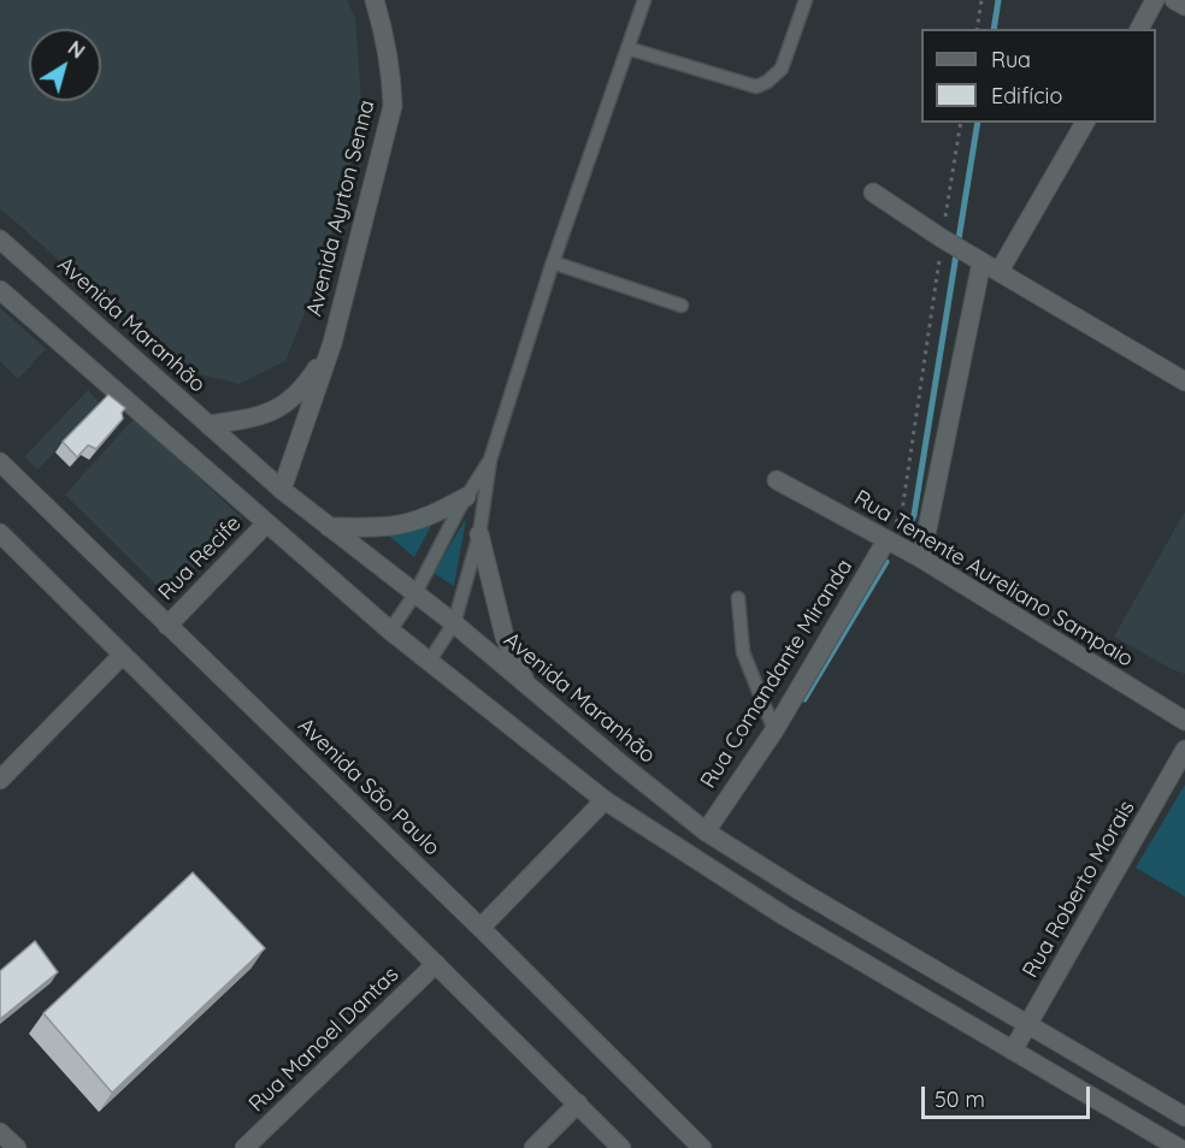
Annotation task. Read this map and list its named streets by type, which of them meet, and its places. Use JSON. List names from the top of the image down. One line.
{"streets":{"main road":["Avenida Ayrton Senna","Avenida Maranhão","Rua Recife","Rua Tenente Aureliano Sampaio","Rua Comandante Miranda","Avenida São Paulo","Rua Roberto Morais","Rua Manoel Dantas"]},"crossings":[["Avenida Ayrton Senna","Avenida Maranhão"],["Avenida Maranhão","Rua Comandante Miranda"],["Avenida Maranhão","Rua Roberto Morais"],["Rua Recife","Avenida São Paulo"],["Rua Tenente Aureliano Sampaio","Rua Comandante Miranda"]],"legend":["Rua","Edifício"],"scale_bar":"50 m","north":"top right"}
